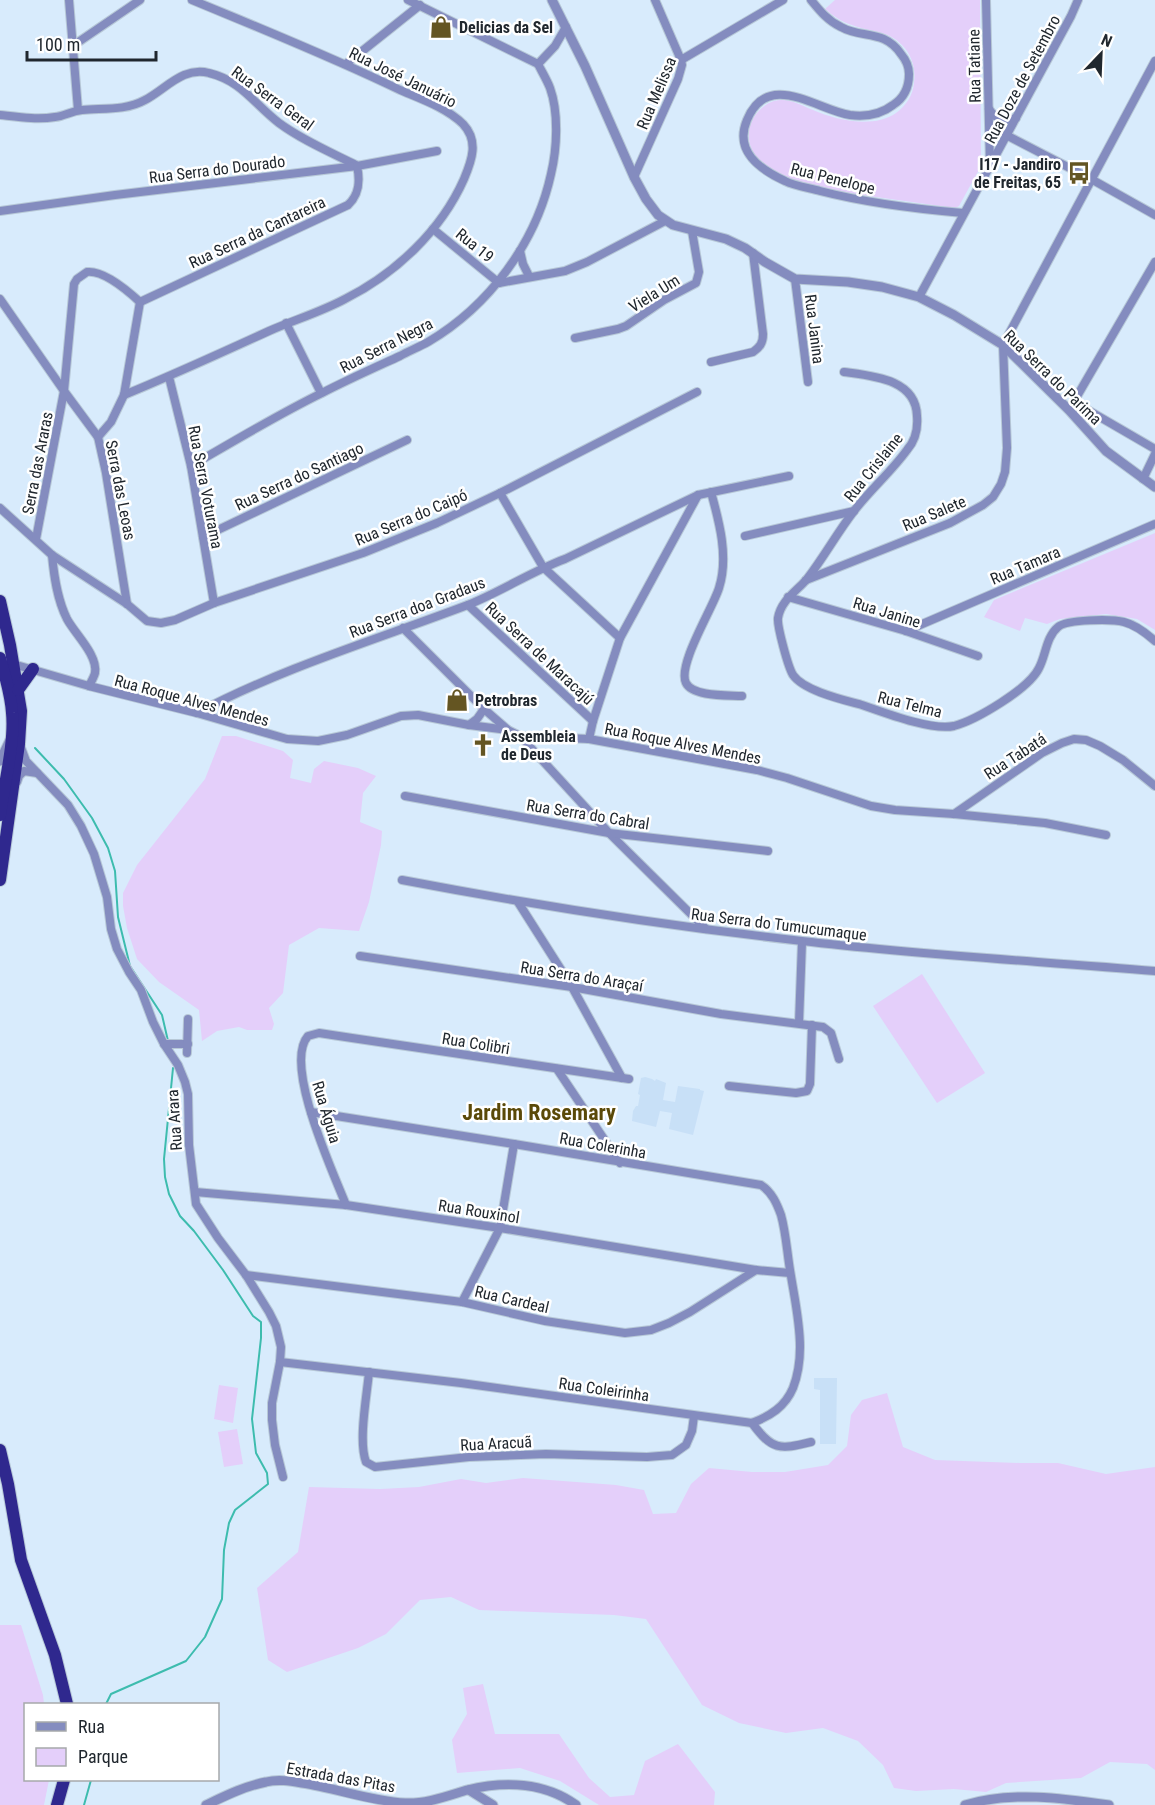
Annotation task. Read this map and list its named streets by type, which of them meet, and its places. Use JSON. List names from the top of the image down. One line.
{"streets":{"street":["Rua Tatiane","Rua José Januário","Rua Doze de Setembro","Rua Melissa","Rua Serra Geral","Rua Serra do Dourado","Rua Penelope","Rua Serra da Cantareira","Rua 19","Viela Um","Rua Janina","Rua Serra Negra","Rua Serra do Parima","Serra das Araras","Rua Crislaine","Rua Serra do Santiago","Rua Serra Voturama","Serra das Leoas","Rua Salete","Rua Serra do Caipó","Rua Tamara","Rua Serra doa Gradaus","Rua Janine","Rua Serra de Maracajú","Rua Roque Alves Mendes","Rua Telma","Rua Tabatá","Rua Serra do Cabral","Rua Serra do Tumucumaque","Rua Serra do Araçaí","Rua Colibri","Rua Águia","Rua Arara","Rua Colerinha","Rua Rouxinol","Rua Cardeal","Rua Coleirinha","Rua Aracuã","Estrada das Pitas"]},"crossings":[["Rua Tatiane","Rua Doze de Setembro"],["Rua José Januário","Rua 19"],["Rua José Januário","Rua Serra Voturama"],["Rua Doze de Setembro","Rua Penelope"],["Rua Doze de Setembro","Rua Serra do Parima"],["Rua Serra Geral","Rua Serra do Dourado"],["Rua Serra Geral","Rua Serra da Cantareira"],["Rua Serra do Dourado","Rua Serra da Cantareira"],["Rua Serra da Cantareira","Serra das Araras"],["Rua 19","Rua Serra Negra"],["Viela Um","Rua Serra do Parima"],["Rua Janina","Rua Serra do Parima"],["Rua Serra Negra","Rua Serra Voturama"],["Rua Serra do Parima","Rua Salete"],["Serra das Araras","Serra das Leoas"],["Serra das Araras","Rua Serra do Caipó"],["Rua Crislaine","Rua Salete"],["Rua Crislaine","Rua Telma"],["Rua Serra do Santiago","Rua Serra Voturama"],["Rua Serra Voturama","Rua Serra do Caipó"],["Serra das Leoas","Rua Serra do Caipó"],["Rua Salete","Rua Telma"],["Rua Tamara","Rua Janine"],["Rua Serra doa Gradaus","Rua Serra de Maracajú"],["Rua Serra doa Gradaus","Rua Roque Alves Mendes"],["Rua Janine","Rua Telma"],["Rua Roque Alves Mendes","Rua Tabatá"],["Rua Serra do Araçaí","Rua Colibri"],["Rua Colibri","Rua Águia"],["Rua Águia","Rua Colerinha"],["Rua Águia","Rua Rouxinol"],["Rua Arara","Rua Rouxinol"],["Rua Arara","Rua Cardeal"],["Rua Arara","Rua Coleirinha"],["Rua Colerinha","Rua Rouxinol"],["Rua Rouxinol","Rua Cardeal"],["Rua Coleirinha","Rua Aracuã"]],"districts":["Jardim Rosemary"],"places":{"shop":["Delicias da Sel","Petrobras"],"bus stop":["I17 - Jandiro de Freitas, 65"],"church":["Assembleia de Deus"]},"legend":["Rua","Parque"],"scale_bar":"100 m","north":"top right"}
